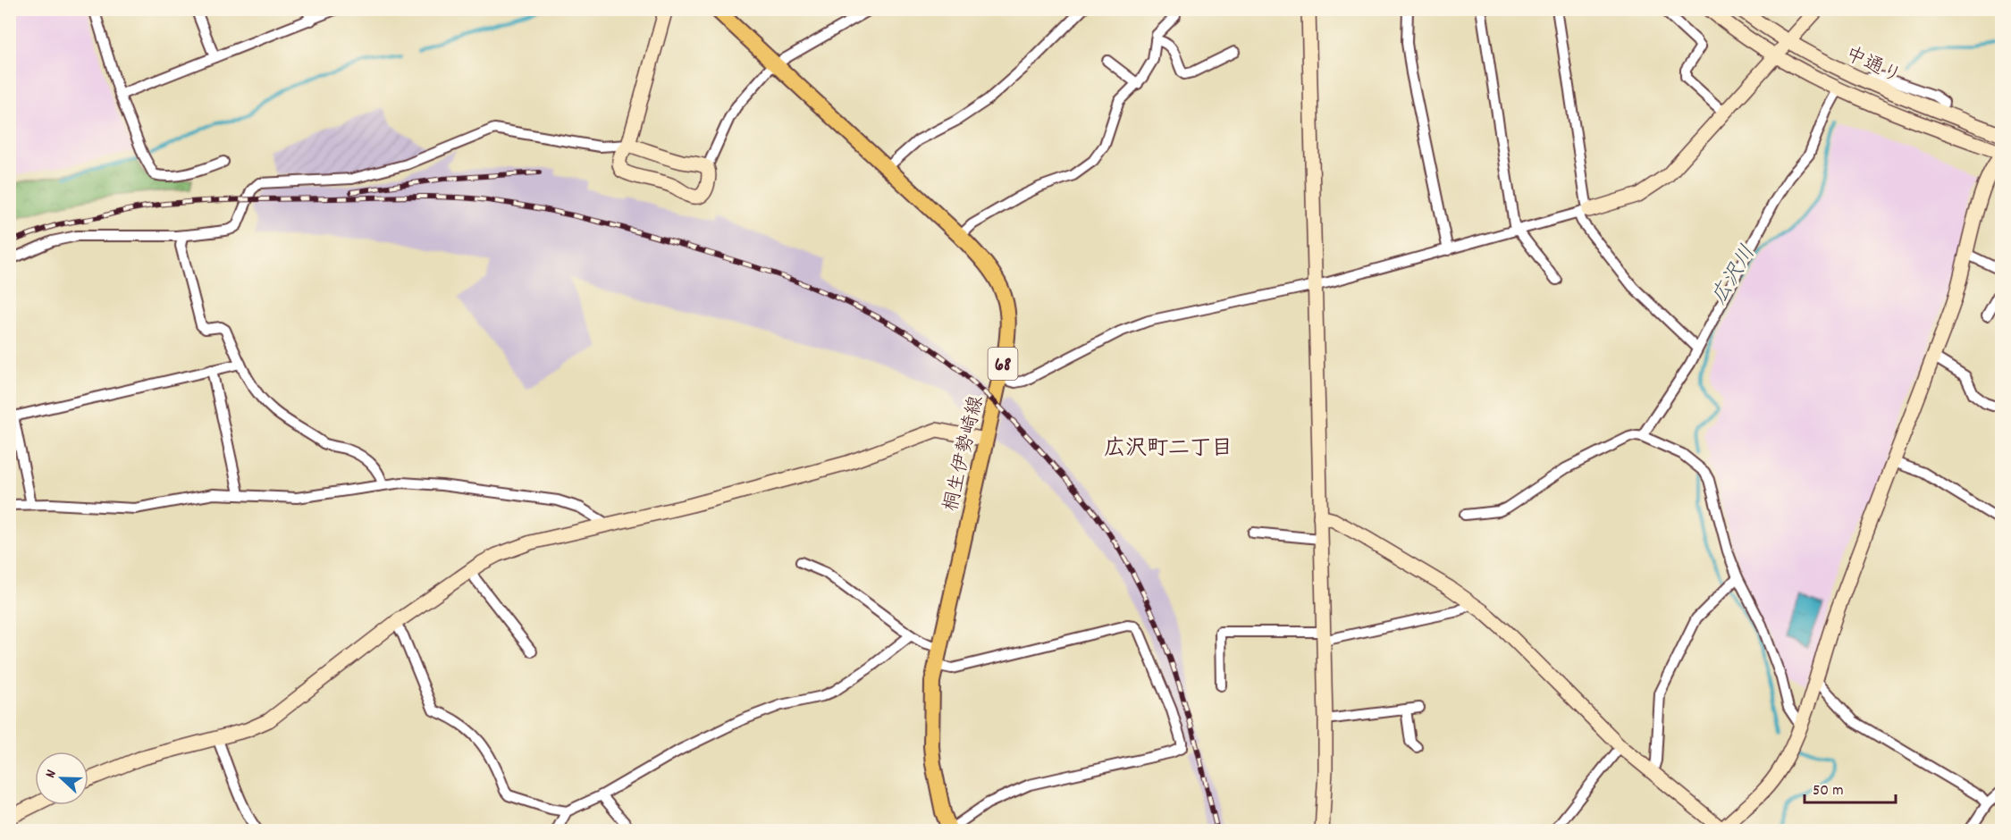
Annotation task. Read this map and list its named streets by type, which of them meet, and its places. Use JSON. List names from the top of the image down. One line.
{"streets":{"main road":["68","桐生伊勢崎線"],"street":["中通り"]},"districts":["広沢町二丁目"],"water":["広沢川"],"scale_bar":"50 m","north":"left"}
